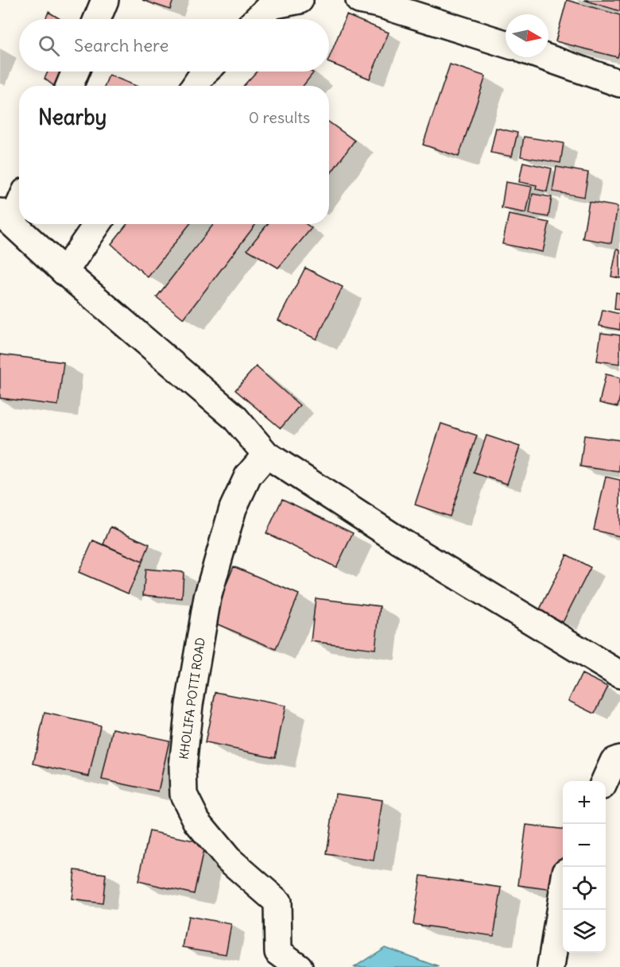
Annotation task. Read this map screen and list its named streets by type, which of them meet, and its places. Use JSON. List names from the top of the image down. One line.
{"streets":{"street":["KHOLIFA POTTI ROAD"]},"north":"right","page":{"search":"Search here","heading":["Nearby","0 results"],"map_buttons":["+","−"]}}
